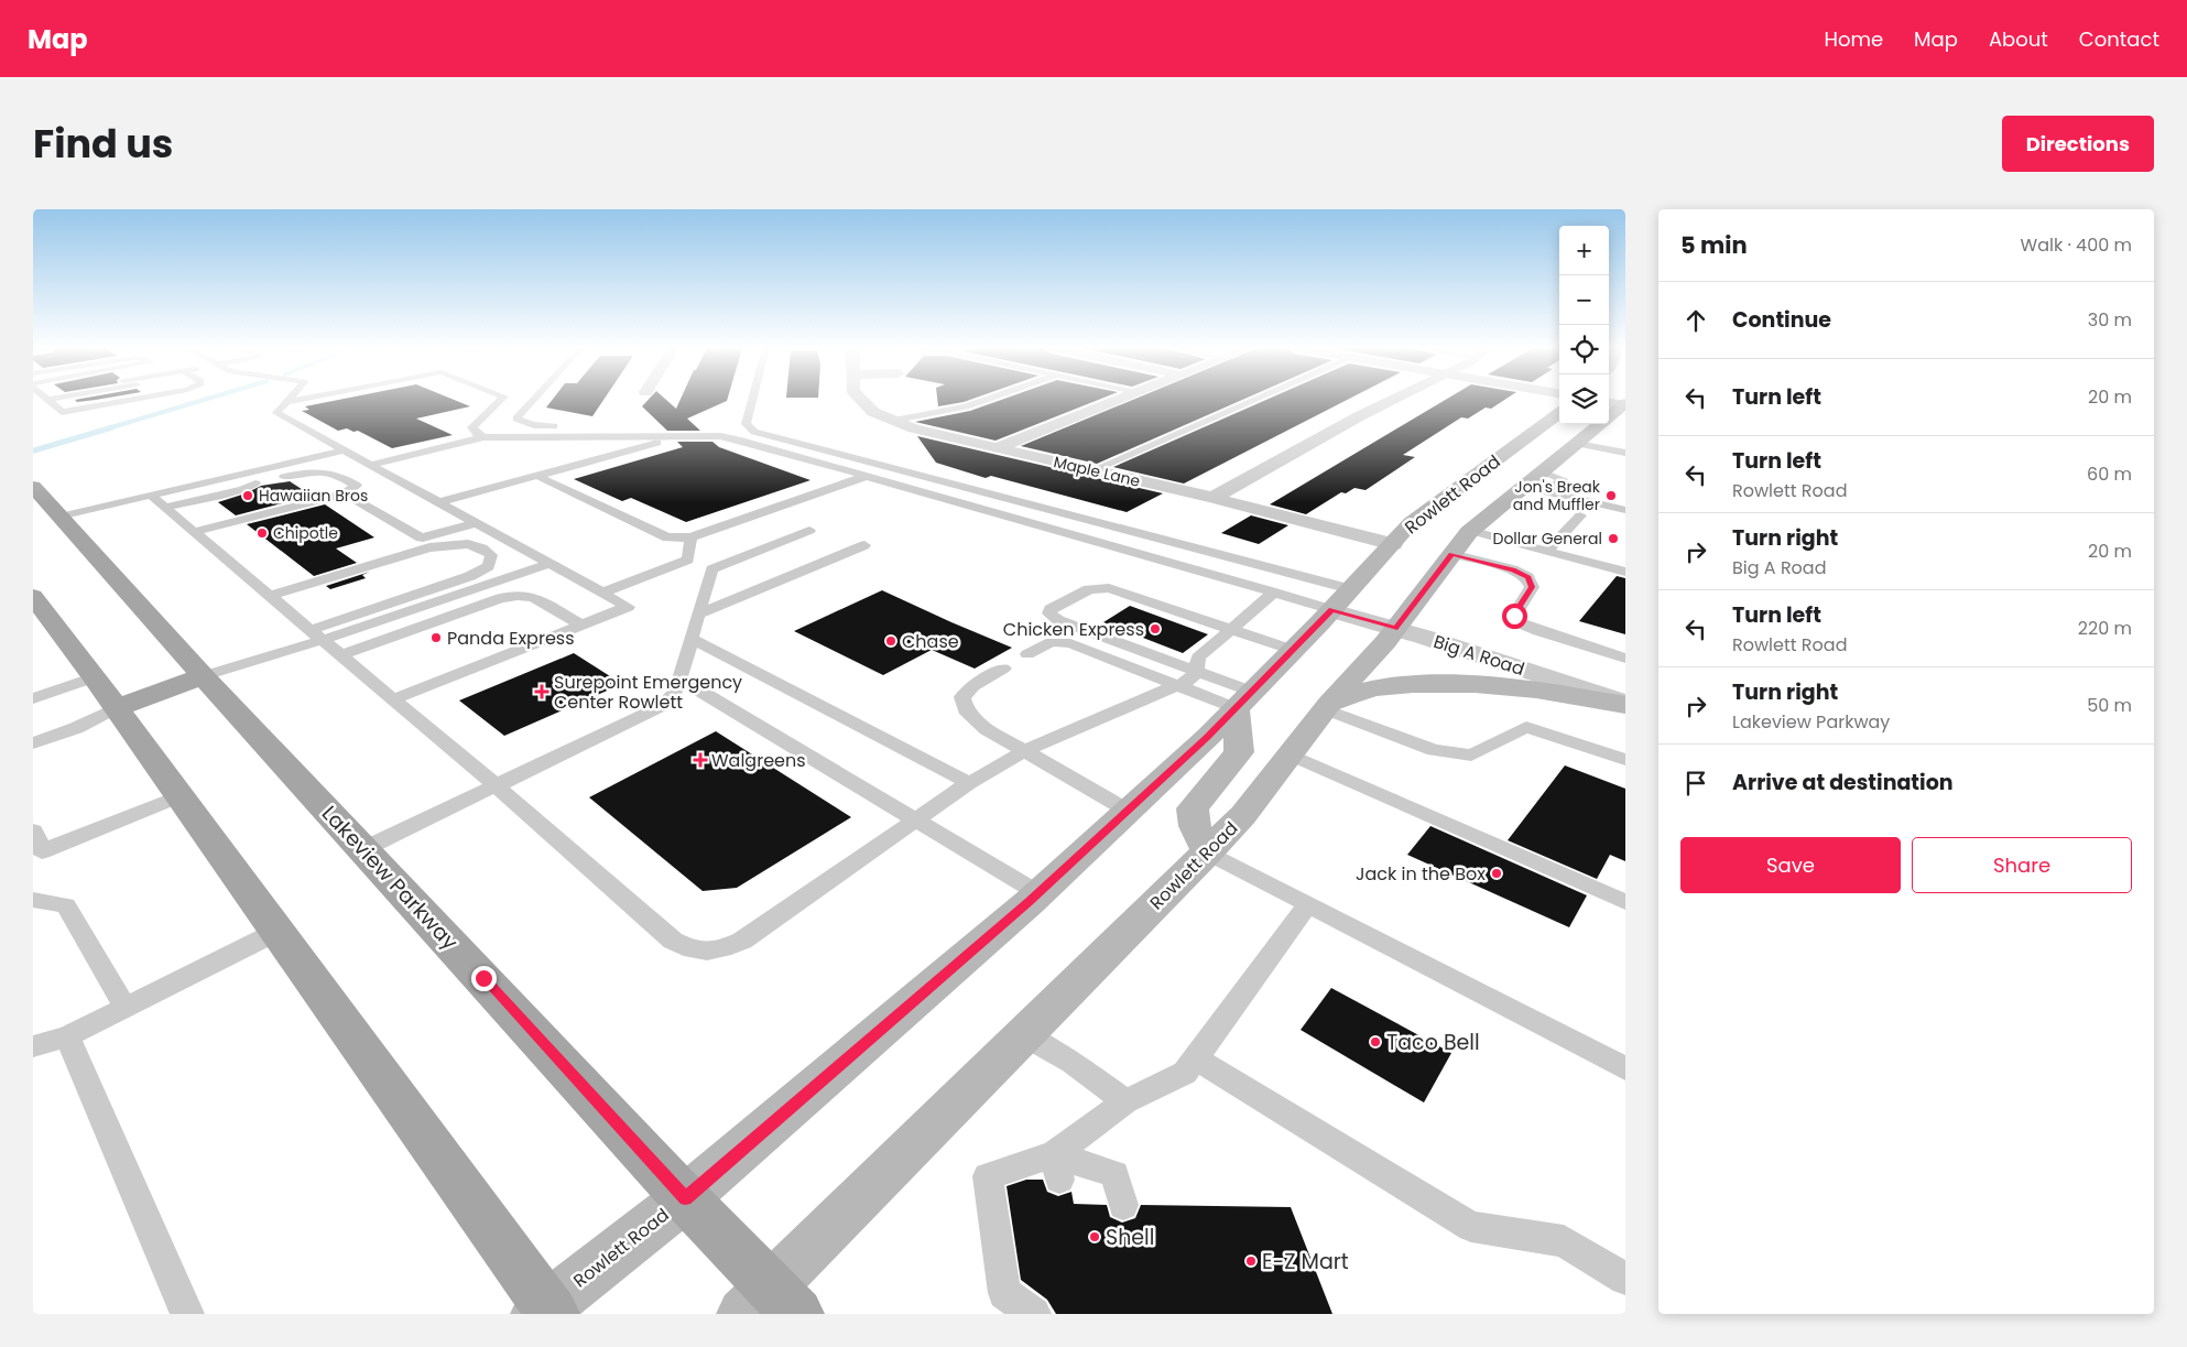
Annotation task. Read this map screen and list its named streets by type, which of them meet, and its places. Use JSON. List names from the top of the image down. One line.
{"streets":{"main road":["Rowlett Road","Lakeview Parkway"],"street":["Maple Lane","Big A Road"]},"crossings":[["Maple Lane","Rowlett Road"],["Rowlett Road","Big A Road"],["Rowlett Road","Lakeview Parkway"]],"places":{"other":["Hawaiian Bros","Jon's Break and Muffler","Chipotle","Dollar General","Chicken Express","Panda Express","Chase","Jack in the Box","Taco Bell","Shell","E-Z Mart"],"health":["Surepoint Emergency Center Rowlett","Walgreens"]},"page":{"header":"Map","nav":["Home","Map","About","Contact"],"title":"Find us","buttons":["Directions",["Save","Share"]],"heading":["5 min","Walk · 400 m"],"map_buttons":["+","−"],"list":[["Continue","30 m"],["Turn left","20 m"],["Turn left","Rowlett Road","60 m"],["Turn right","Big A Road","20 m"],["Turn left","Rowlett Road","220 m"],["Turn right","Lakeview Parkway","50 m"],"Arrive at destination"]}}
